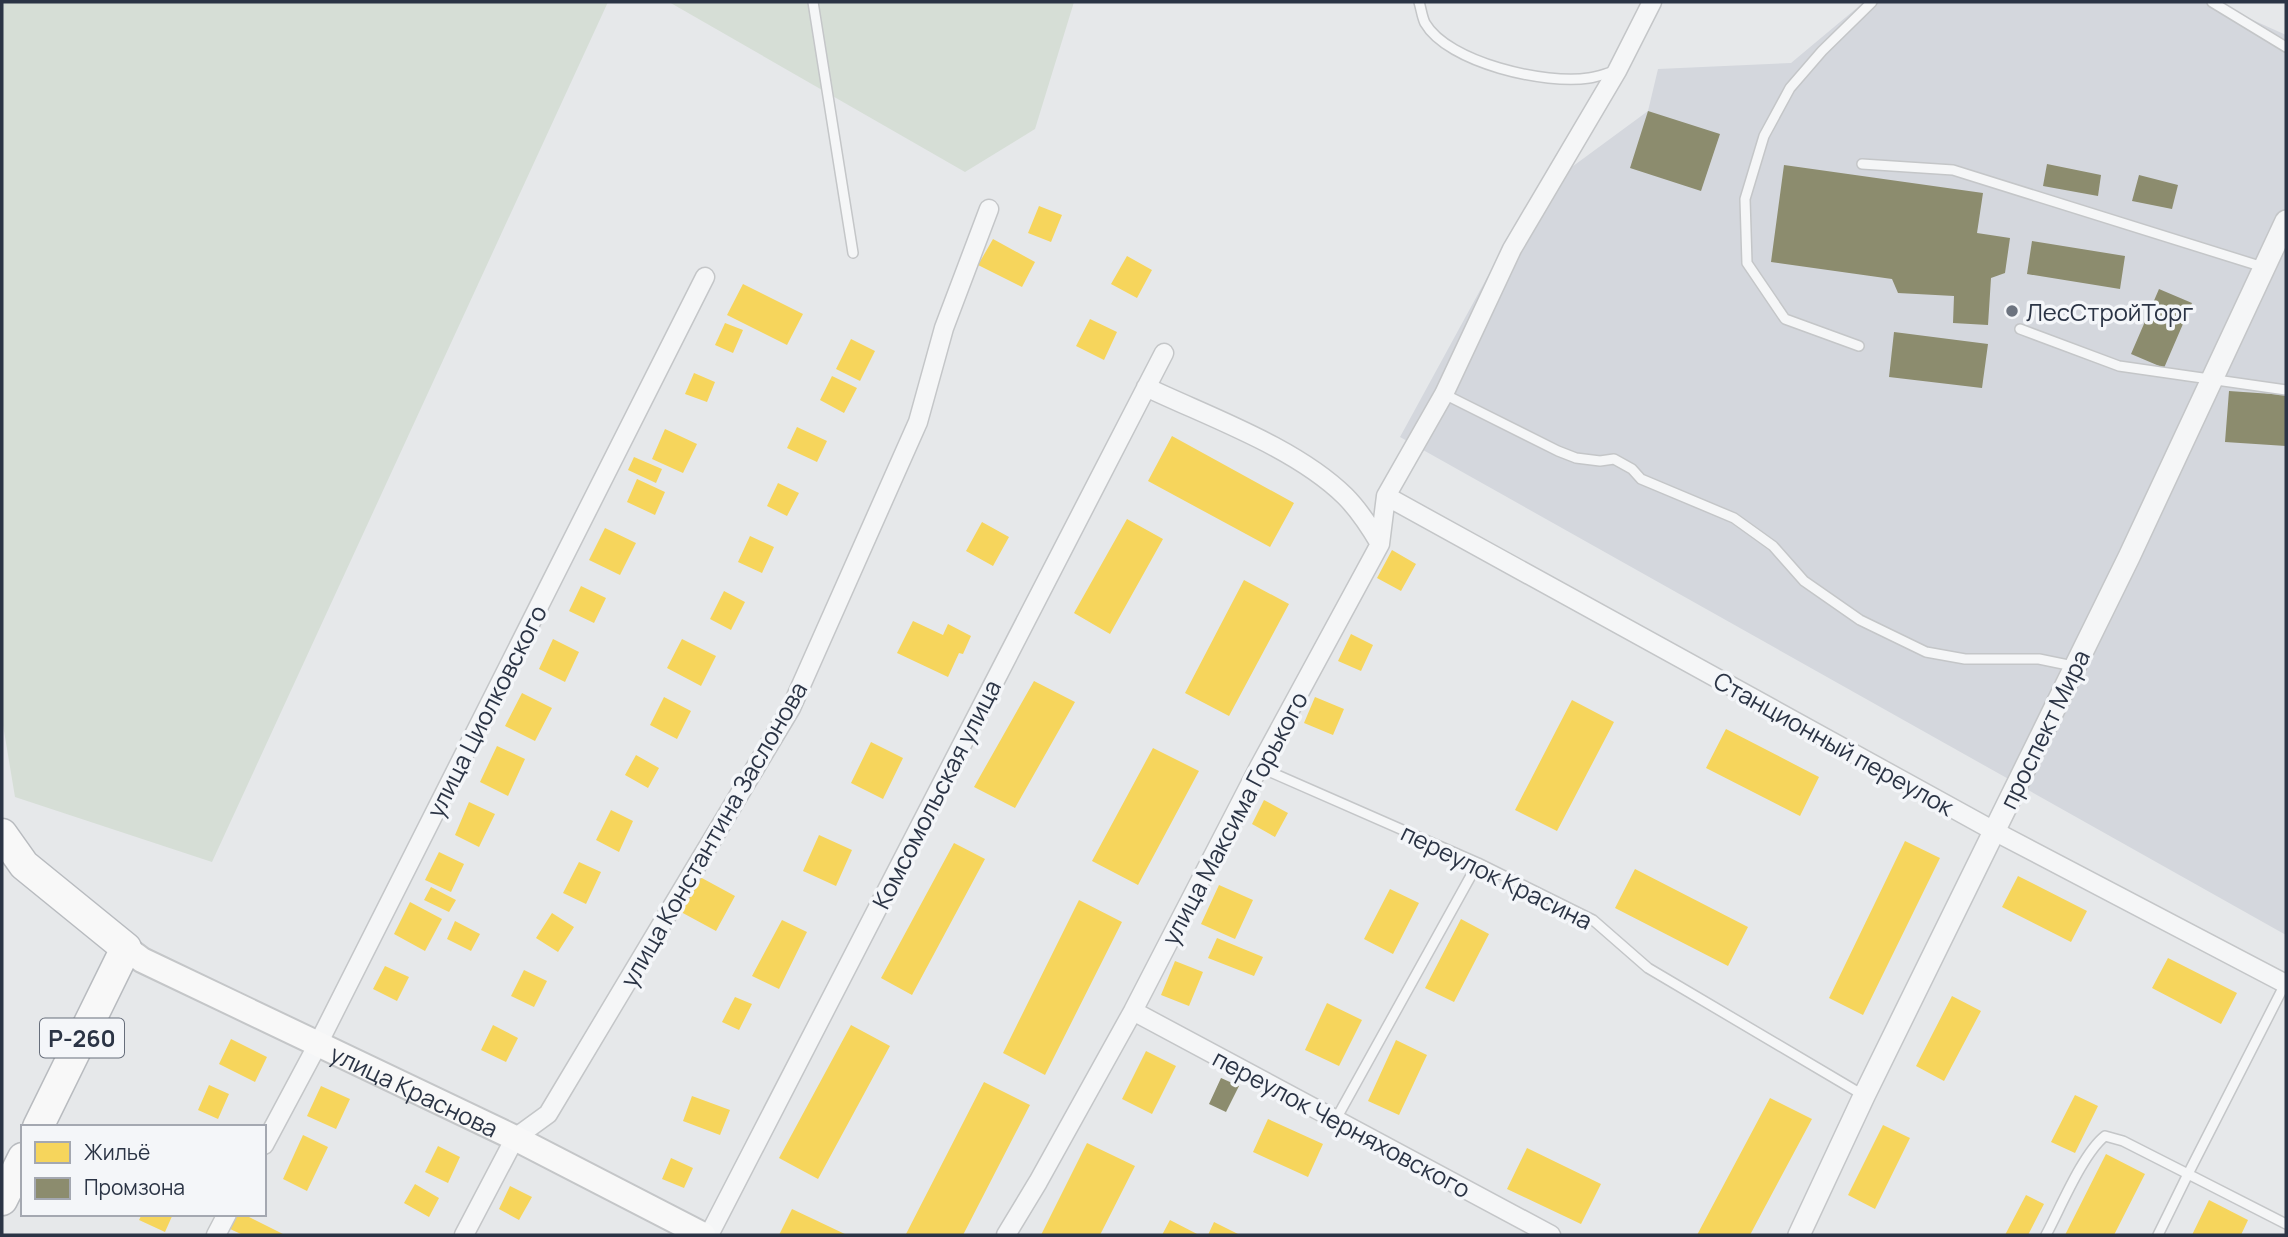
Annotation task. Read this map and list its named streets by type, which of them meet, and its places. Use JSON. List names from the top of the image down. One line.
{"streets":{"highway":["Р-260"],"main road":["улица Краснова"],"street":["улица Циолковского","проспект Мира","Станционный переулок","Комсомольская улица","улица Максима Горького","улица Константина Заслонова","переулок Черняховского"],"lane":["переулок Красина"]},"crossings":[["улица Циолковского","улица Краснова"],["проспект Мира","Станционный переулок"],["проспект Мира","переулок Красина"],["Станционный переулок","улица Максима Горького"],["Комсомольская улица","улица Краснова"],["улица Максима Горького","переулок Красина"],["улица Максима Горького","переулок Черняховского"],["улица Константина Заслонова","улица Краснова"],["Р-260","улица Краснова"]],"places":["ЛесСтройТорг"],"legend":["Жильё","Промзона"]}
